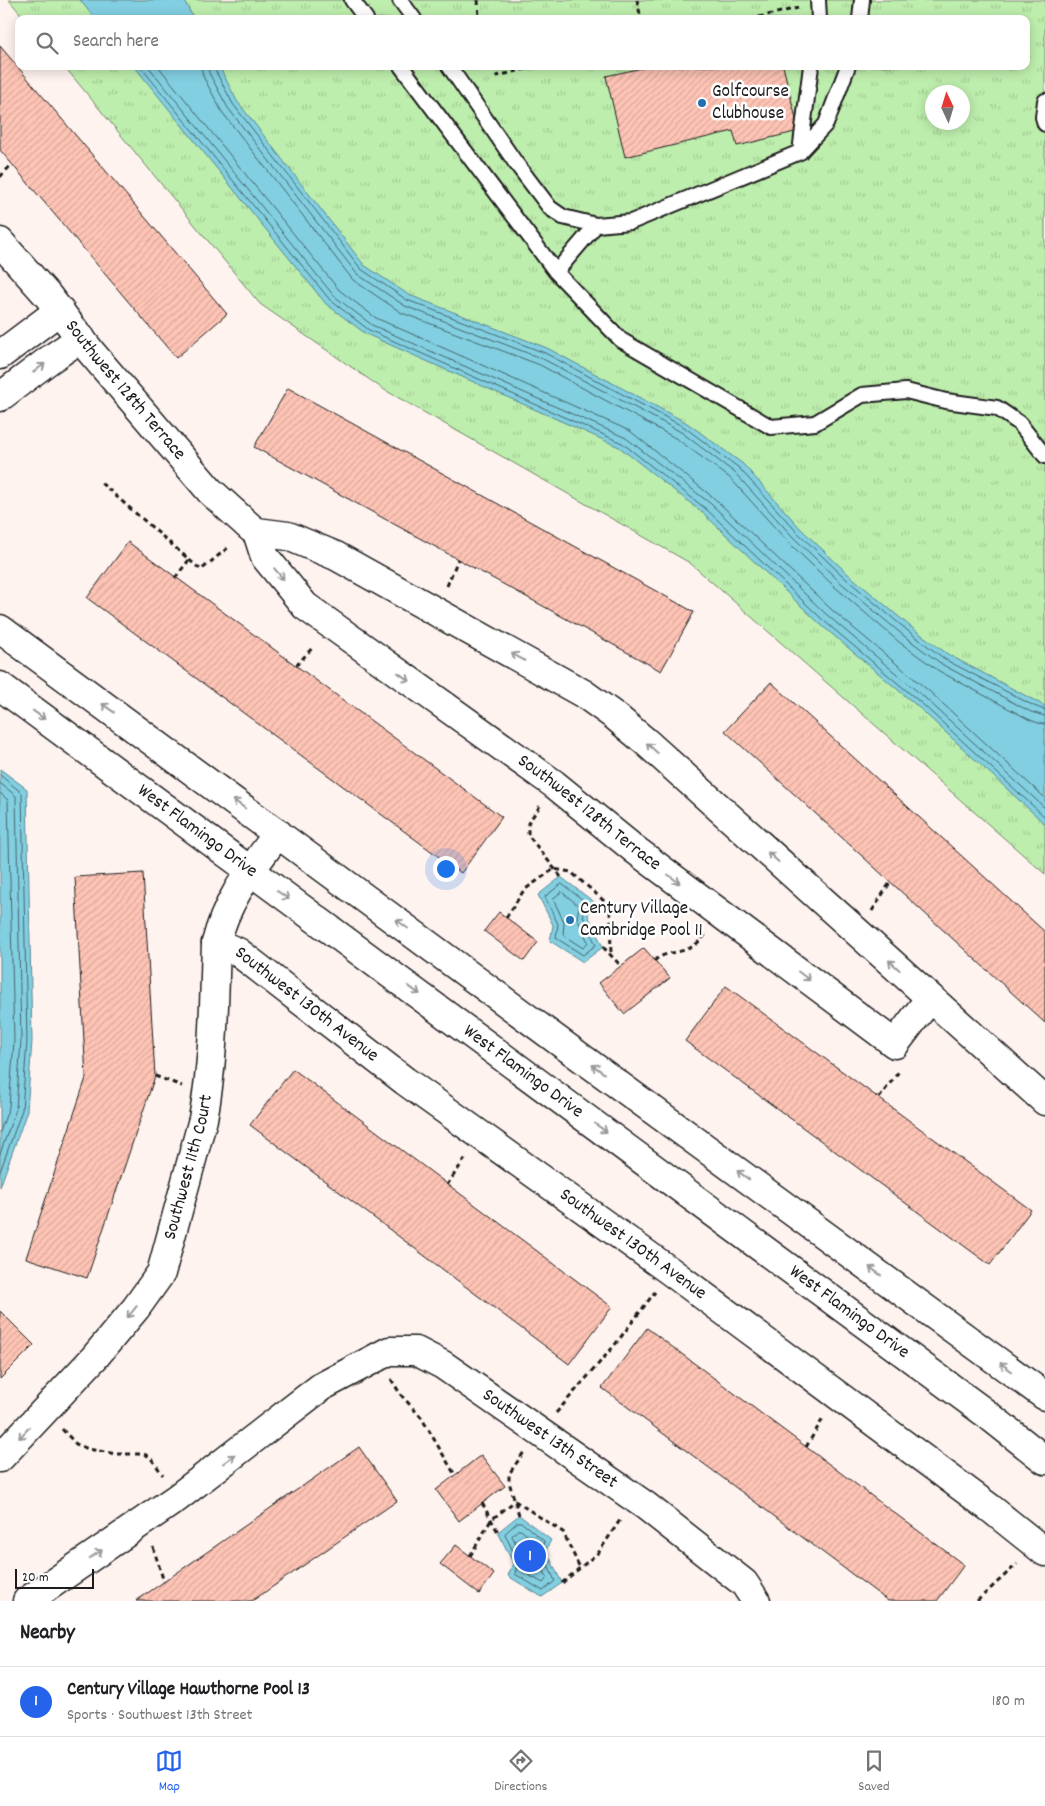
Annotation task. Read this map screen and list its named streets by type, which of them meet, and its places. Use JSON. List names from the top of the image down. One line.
{"streets":{"street":["Southwest 128th Terrace","West Flamingo Drive","Southwest 130th Avenue","Southwest 11th Court","Southwest 13th Street"]},"crossings":[["West Flamingo Drive","Southwest 11th Court"],["Southwest 130th Avenue","Southwest 11th Court"]],"one_way":["Southwest 11th Court"],"places":["Golfcourse Clubhouse","Century Village Cambridge Pool 11"],"scale_bar":"20 m","north":"top","page":{"search":"Search here","pins":"1","scale":"20 m","heading":"Nearby","list":[{"mark":"1","name":"Century Village Hawthorne Pool 13","note":"Sports · Southwest 13th Street","value":"180 m"}],"nav":["Map","Directions","Saved"]}}
